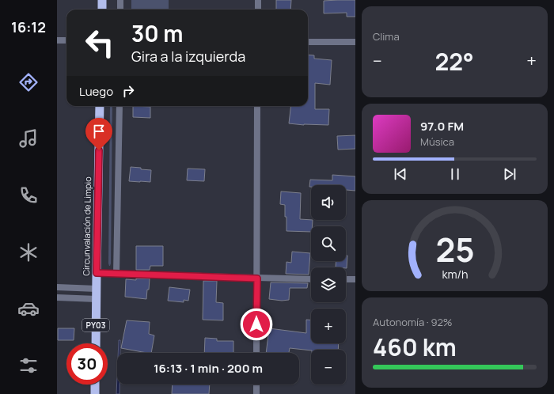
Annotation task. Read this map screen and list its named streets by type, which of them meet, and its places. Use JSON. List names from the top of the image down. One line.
{"streets":{"highway":["Circunvalación de Limpio","PY03"]},"page":{"tabs":"16:12","tile":["Clima",["Autonomía · 92%","460 km"]],"turn":["30 m","Gira a la izquierda"],"heat":["−","22°","+"],"then":"Luego","song":["97.0 FM","Música"],"map_buttons":["+","−"],"limit":"30","trip":"16:13 · 1 min · 200 m","gauge":["25","km/h"]}}
